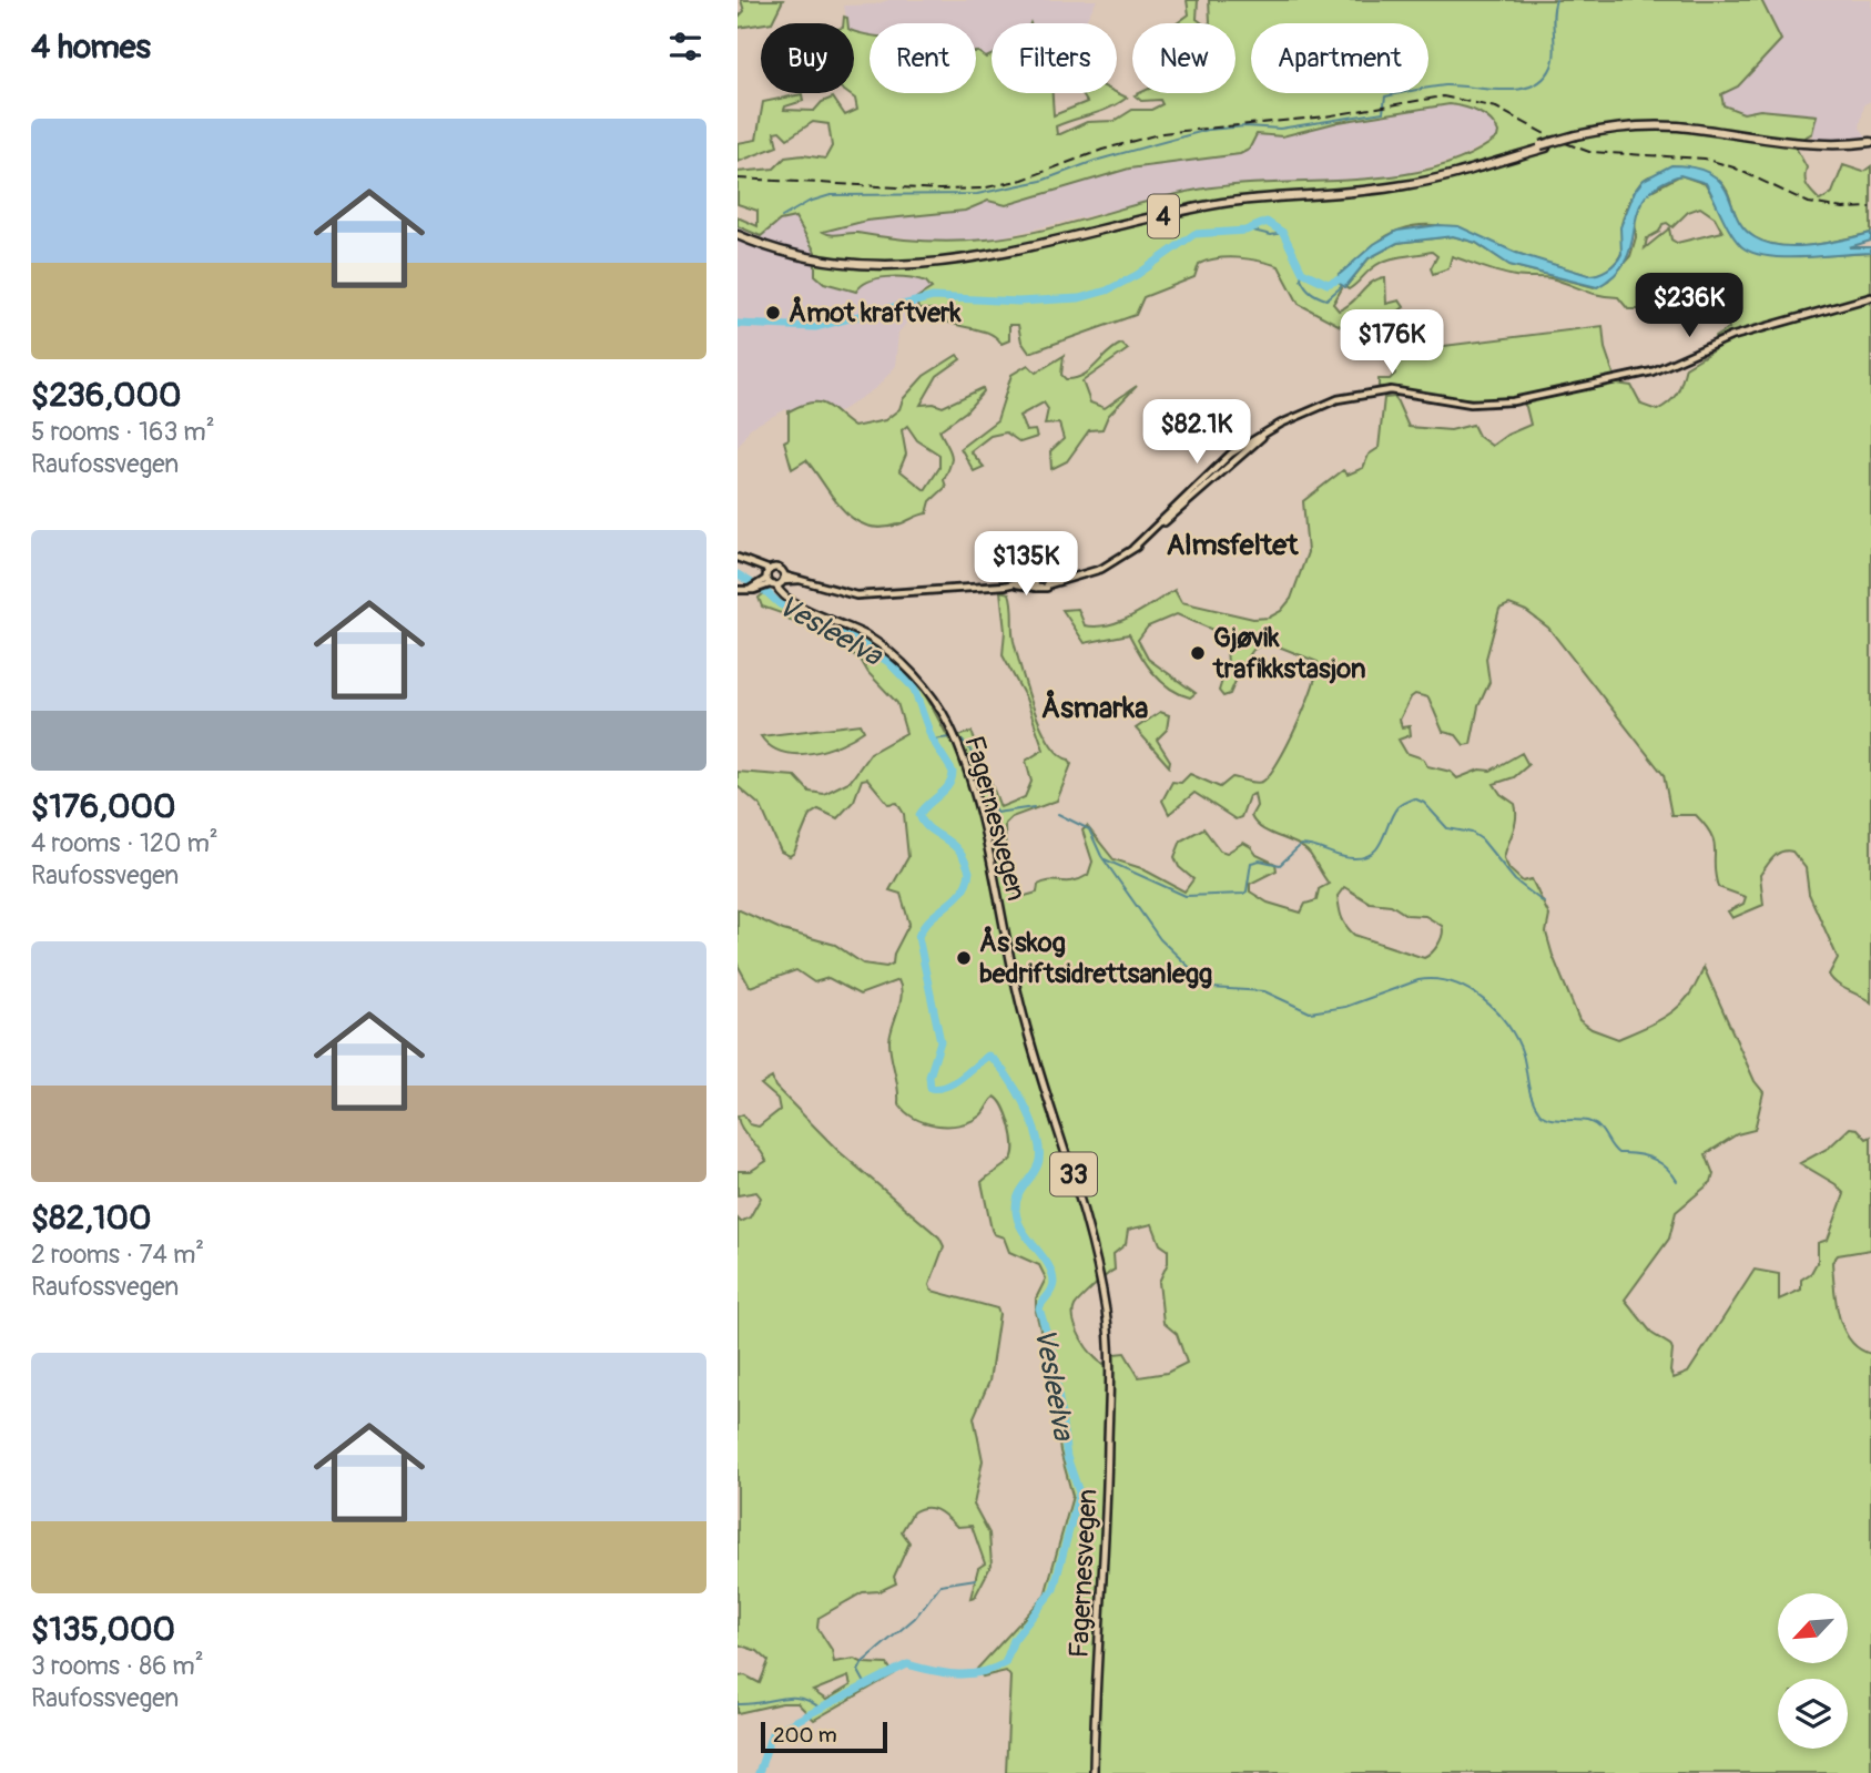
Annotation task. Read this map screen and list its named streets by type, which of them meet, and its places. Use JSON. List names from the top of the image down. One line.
{"streets":{"highway":["4"],"main road":["Fagernesvegen","33"]},"districts":["Almsfeltet","Åsmarka"],"water":["Vesleelva"],"places":["Åmot kraftverk","Gjøvik trafikkstasjon","Ås skog bedriftsidrettsanlegg"],"scale_bar":"200 m","north":"bottom left","page":{"heading":"4 homes","chip":["Buy","Rent","Filters","New","Apartment"],"list":[{"name":"$236,000","note":"5 rooms · 163 m² · Raufossvegen"},{"name":"$176,000","note":"4 rooms · 120 m² · Raufossvegen"},{"name":"$82,100","note":"2 rooms · 74 m² · Raufossvegen"},{"name":"$135,000","note":"3 rooms · 86 m² · Raufossvegen"}],"price":["$236K","$176K","$82.1K","$135K"],"scale":"200 m"}}
